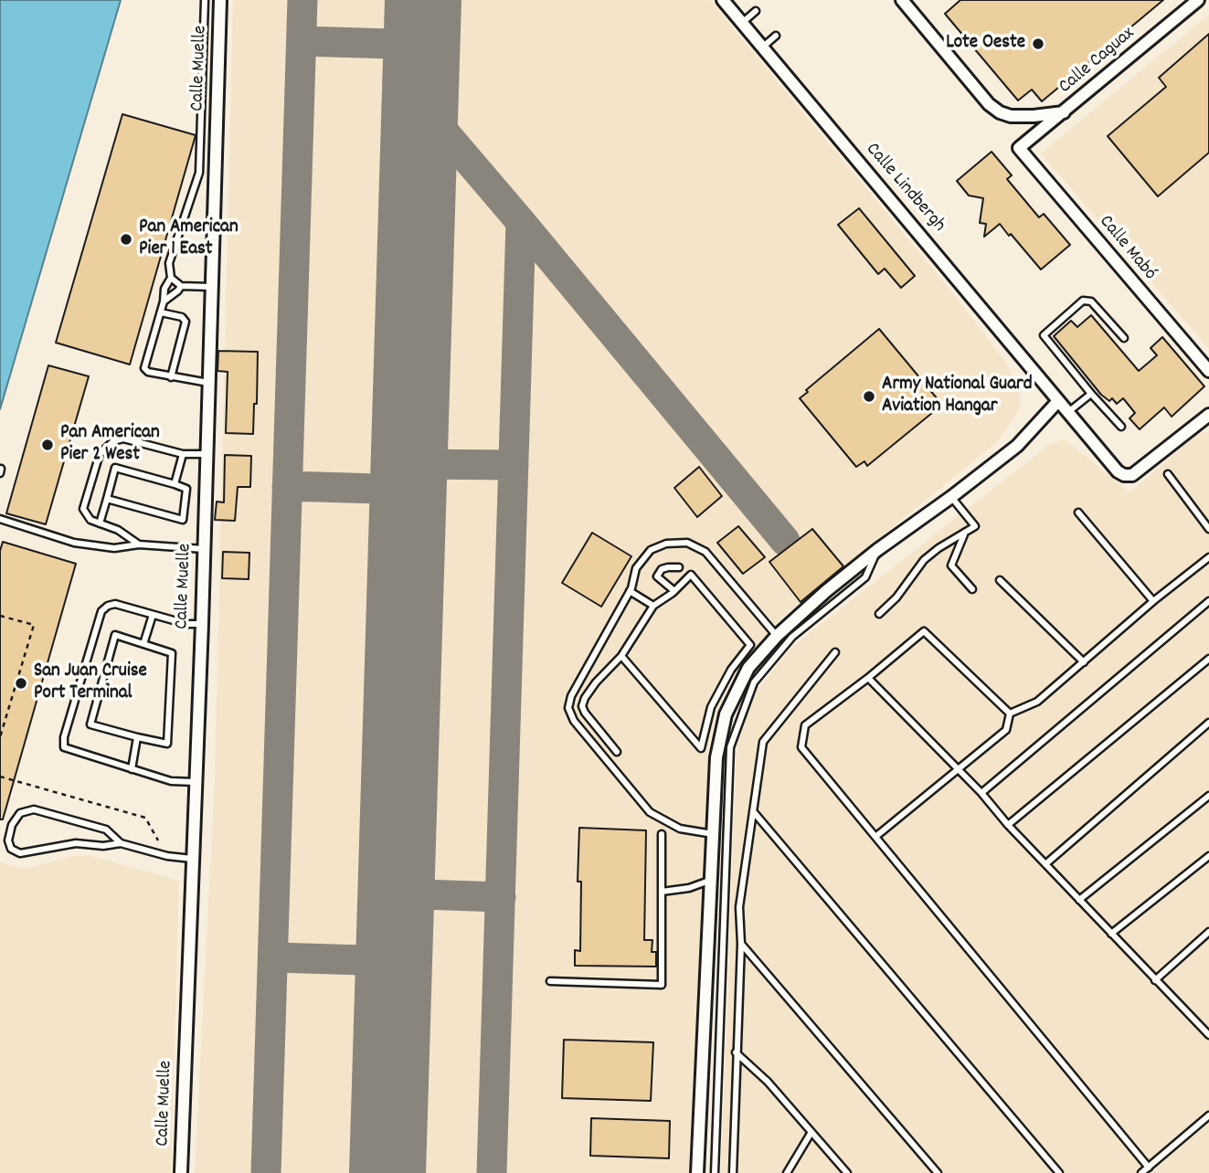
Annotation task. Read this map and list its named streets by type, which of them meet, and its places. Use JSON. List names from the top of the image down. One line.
{"streets":{"street":["Calle Caguax","Calle Muelle","Calle Lindbergh","Calle Mabó"]},"crossings":[["Calle Caguax","Calle Mabó"]],"places":["Lote Oeste","Pan American Pier 1 East","Army National Guard Aviation Hangar","Pan American Pier 2 West","San Juan Cruise Port Terminal"]}
